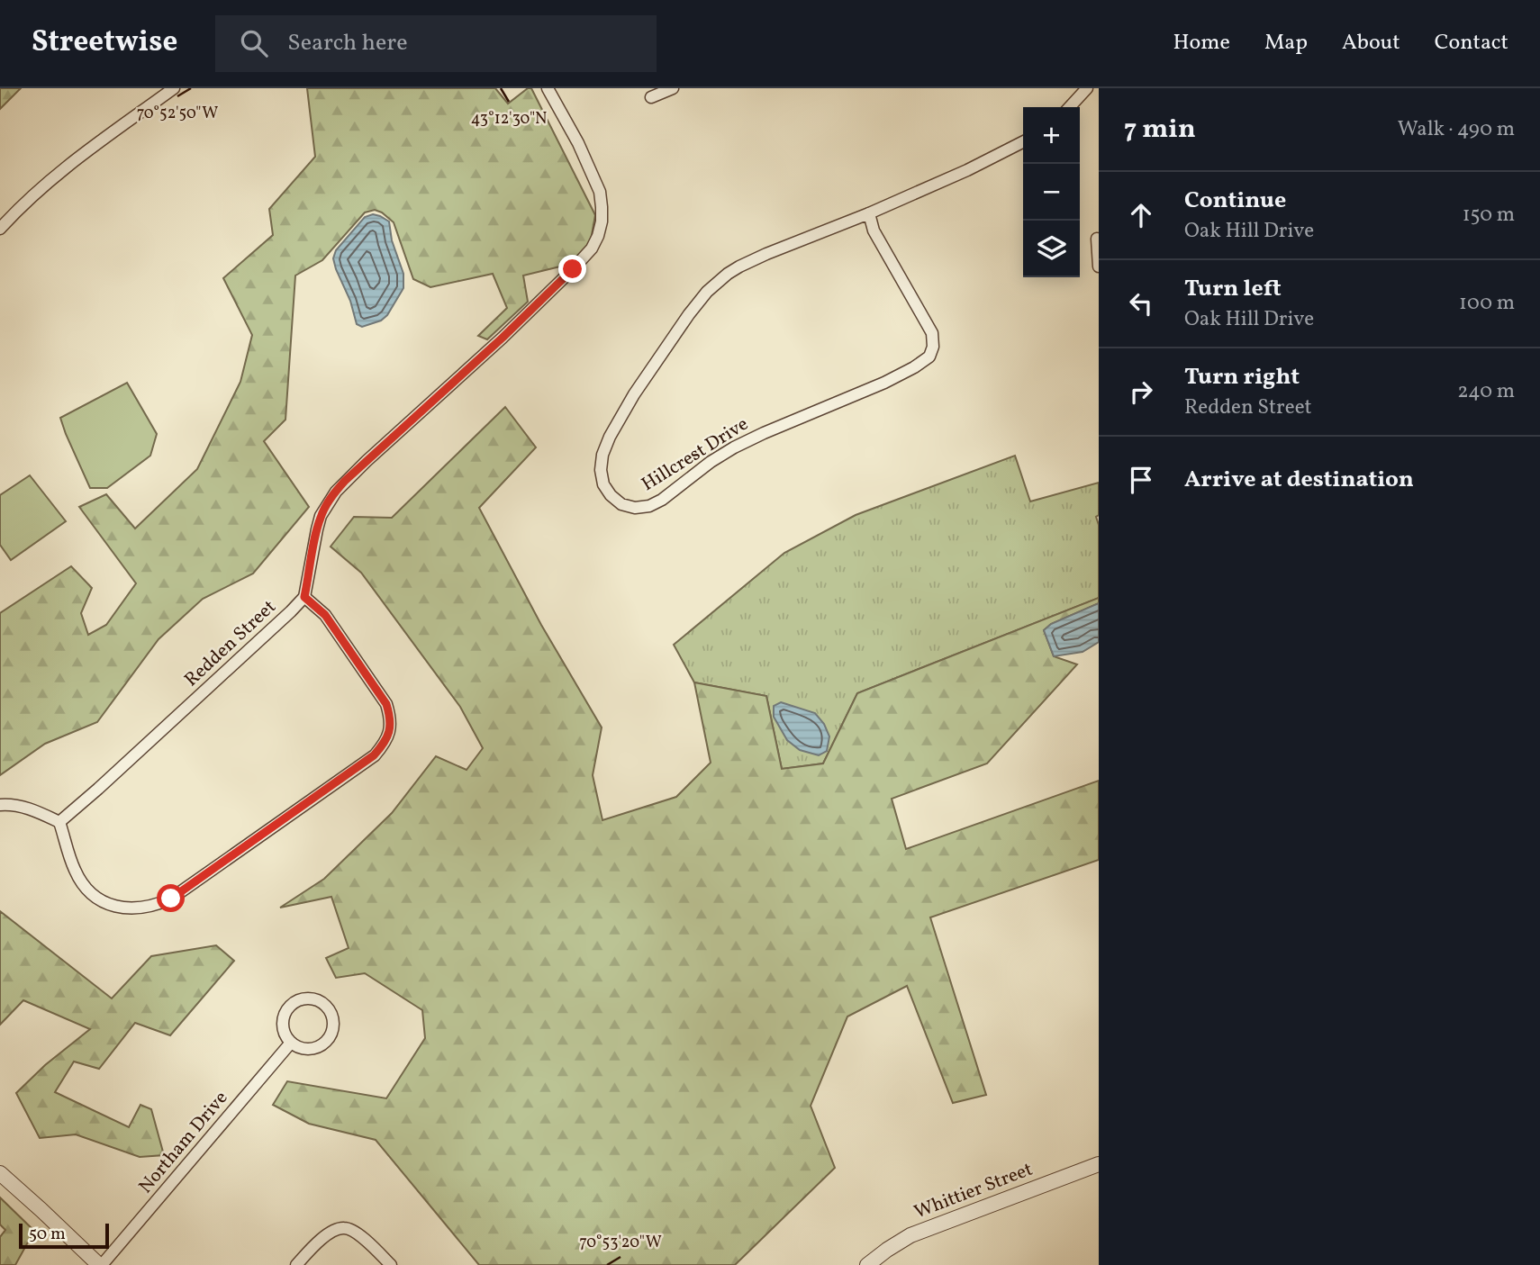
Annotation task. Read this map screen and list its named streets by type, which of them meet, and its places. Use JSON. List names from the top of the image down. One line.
{"streets":{"street":["Hillcrest Drive","Redden Street","Northam Drive","Whittier Street"]},"scale_bar":"50 m","page":{"header":"Streetwise","search":"Search here","nav":["Home","Map","About","Contact"],"heading":["7 min","Walk · 490 m"],"map_buttons":["+","−"],"list":[["Continue","Oak Hill Drive","150 m"],["Turn left","Oak Hill Drive","100 m"],["Turn right","Redden Street","240 m"],"Arrive at destination"],"scale":"50 m"},"coordinates":["70°52'50\"W","43°12'30\"N","70°53'20\"W"]}
